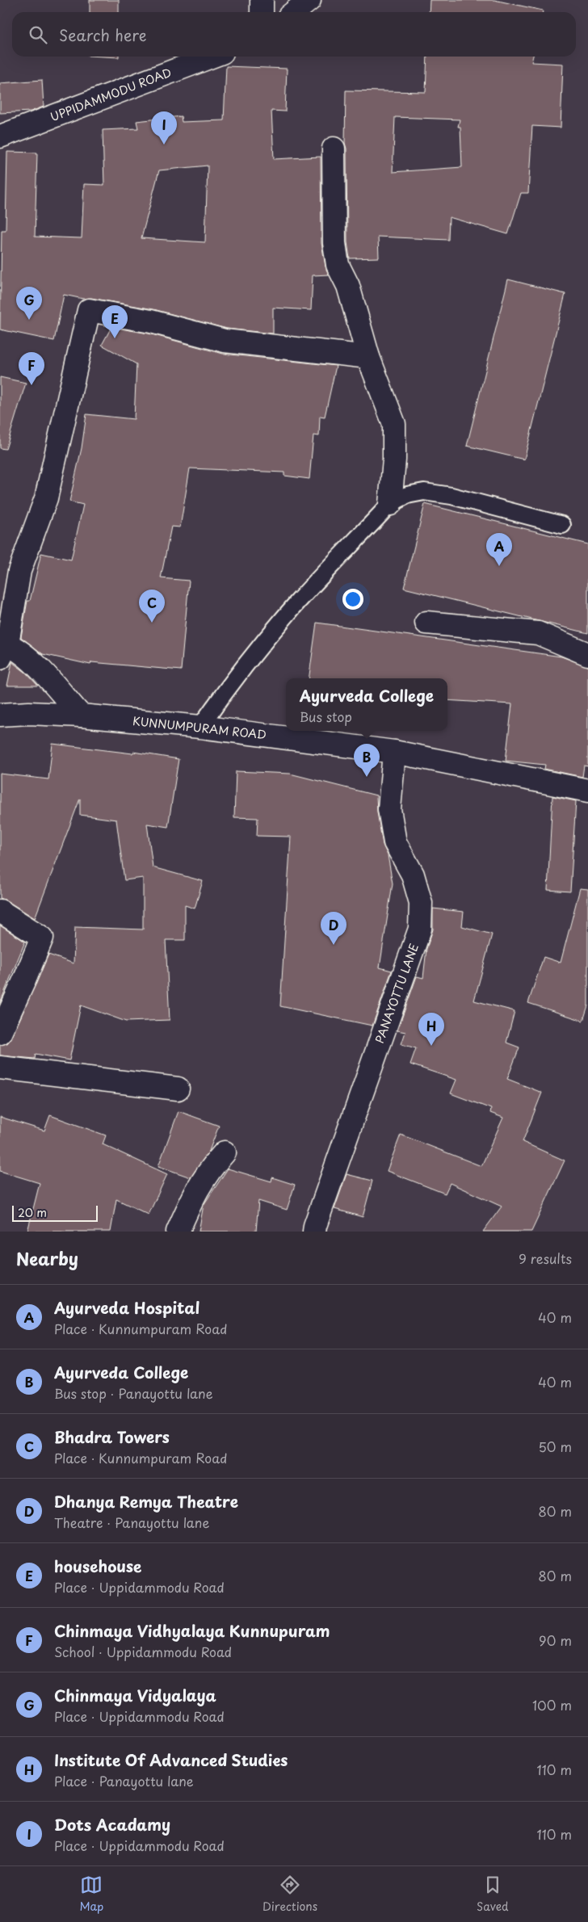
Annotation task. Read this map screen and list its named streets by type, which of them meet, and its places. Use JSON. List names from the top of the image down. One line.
{"streets":{"street":["UPPIDAMMODU ROAD","KUNNUMPURAM ROAD","PANAYOTTU LANE"]},"crossings":[["KUNNUMPURAM ROAD","PANAYOTTU LANE"]],"scale_bar":"20 m","page":{"search":"Search here","pins":["I","G","E","F","A","C","B","D","H"],"popup":["Ayurveda College","Bus stop"],"scale":"20 m","heading":["Nearby","9 results"],"list":[{"mark":"A","name":"Ayurveda Hospital","note":"Place · Kunnumpuram Road","value":"40 m"},{"mark":"B","name":"Ayurveda College","note":"Bus stop · Panayottu lane","value":"40 m"},{"mark":"C","name":"Bhadra Towers","note":"Place · Kunnumpuram Road","value":"50 m"},{"mark":"D","name":"Dhanya Remya Theatre","note":"Theatre · Panayottu lane","value":"80 m"},{"mark":"E","name":"househouse","note":"Place · Uppidammodu Road","value":"80 m"},{"mark":"F","name":"Chinmaya Vidhyalaya Kunnupuram","note":"School · Uppidammodu Road","value":"90 m"},{"mark":"G","name":"Chinmaya Vidyalaya","note":"Place · Uppidammodu Road","value":"100 m"},{"mark":"H","name":"Institute Of Advanced Studies","note":"Place · Panayottu lane","value":"110 m"},{"mark":"I","name":"Dots Acadamy","note":"Place · Uppidammodu Road","value":"110 m"}],"nav":["Map","Directions","Saved"]}}
